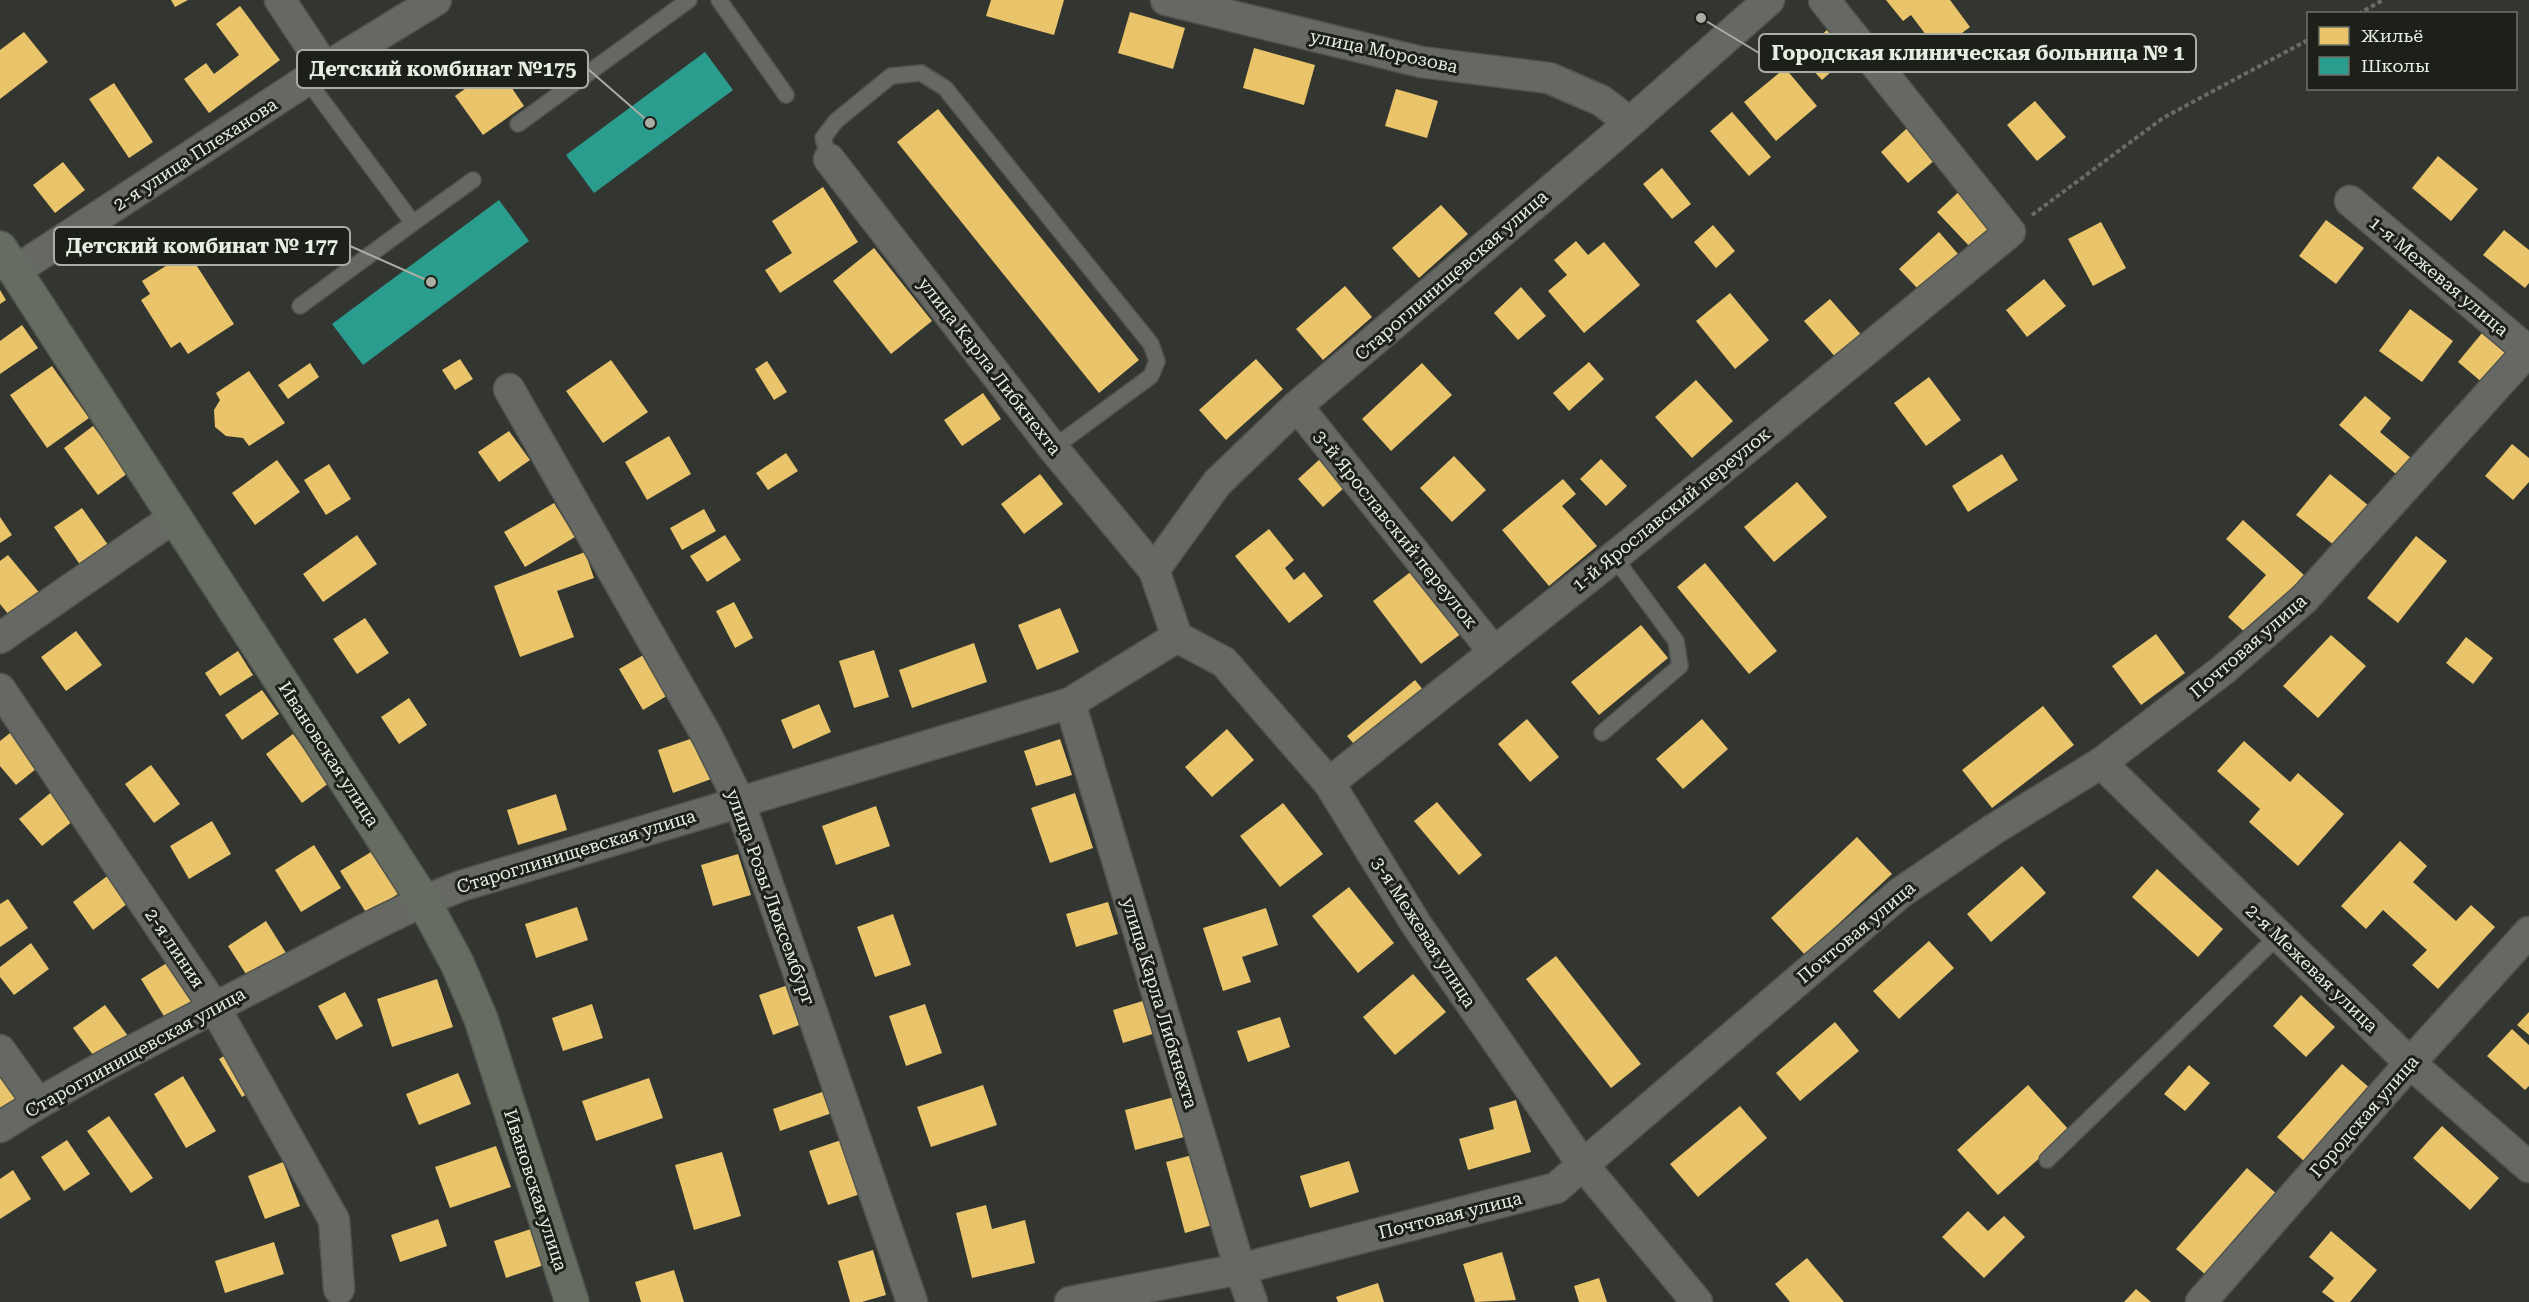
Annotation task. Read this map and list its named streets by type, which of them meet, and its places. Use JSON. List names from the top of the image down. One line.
{"streets":{"main road":["Ивановская улица"],"street":["улица Морозова","2-я улица Плеханова","Староглинищевская улица","1-я Межевая улица","улица Карла Либкнехта","1-й Ярославский переулок","3-й Ярославский переулок","Почтовая улица","улица Розы Люксембург","3-я Межевая улица","2-я линия","2-я Межевая улица","Городская улица"]},"crossings":[["улица Морозова","Староглинищевская улица"],["2-я улица Плеханова","Ивановская улица"],["Староглинищевская улица","улица Карла Либкнехта"],["Староглинищевская улица","3-й Ярославский переулок"],["Староглинищевская улица","Ивановская улица"],["Староглинищевская улица","улица Розы Люксембург"],["Староглинищевская улица","3-я Межевая улица"],["Староглинищевская улица","2-я линия"],["1-я Межевая улица","Почтовая улица"],["улица Карла Либкнехта","Почтовая улица"],["1-й Ярославский переулок","3-й Ярославский переулок"],["1-й Ярославский переулок","3-я Межевая улица"],["Почтовая улица","3-я Межевая улица"],["Почтовая улица","2-я Межевая улица"],["2-я Межевая улица","Городская улица"]],"places":["Городская клиническая больница № 1","Детский комбинат №175","Детский комбинат № 177"],"legend":["Жильё","Школы"]}
